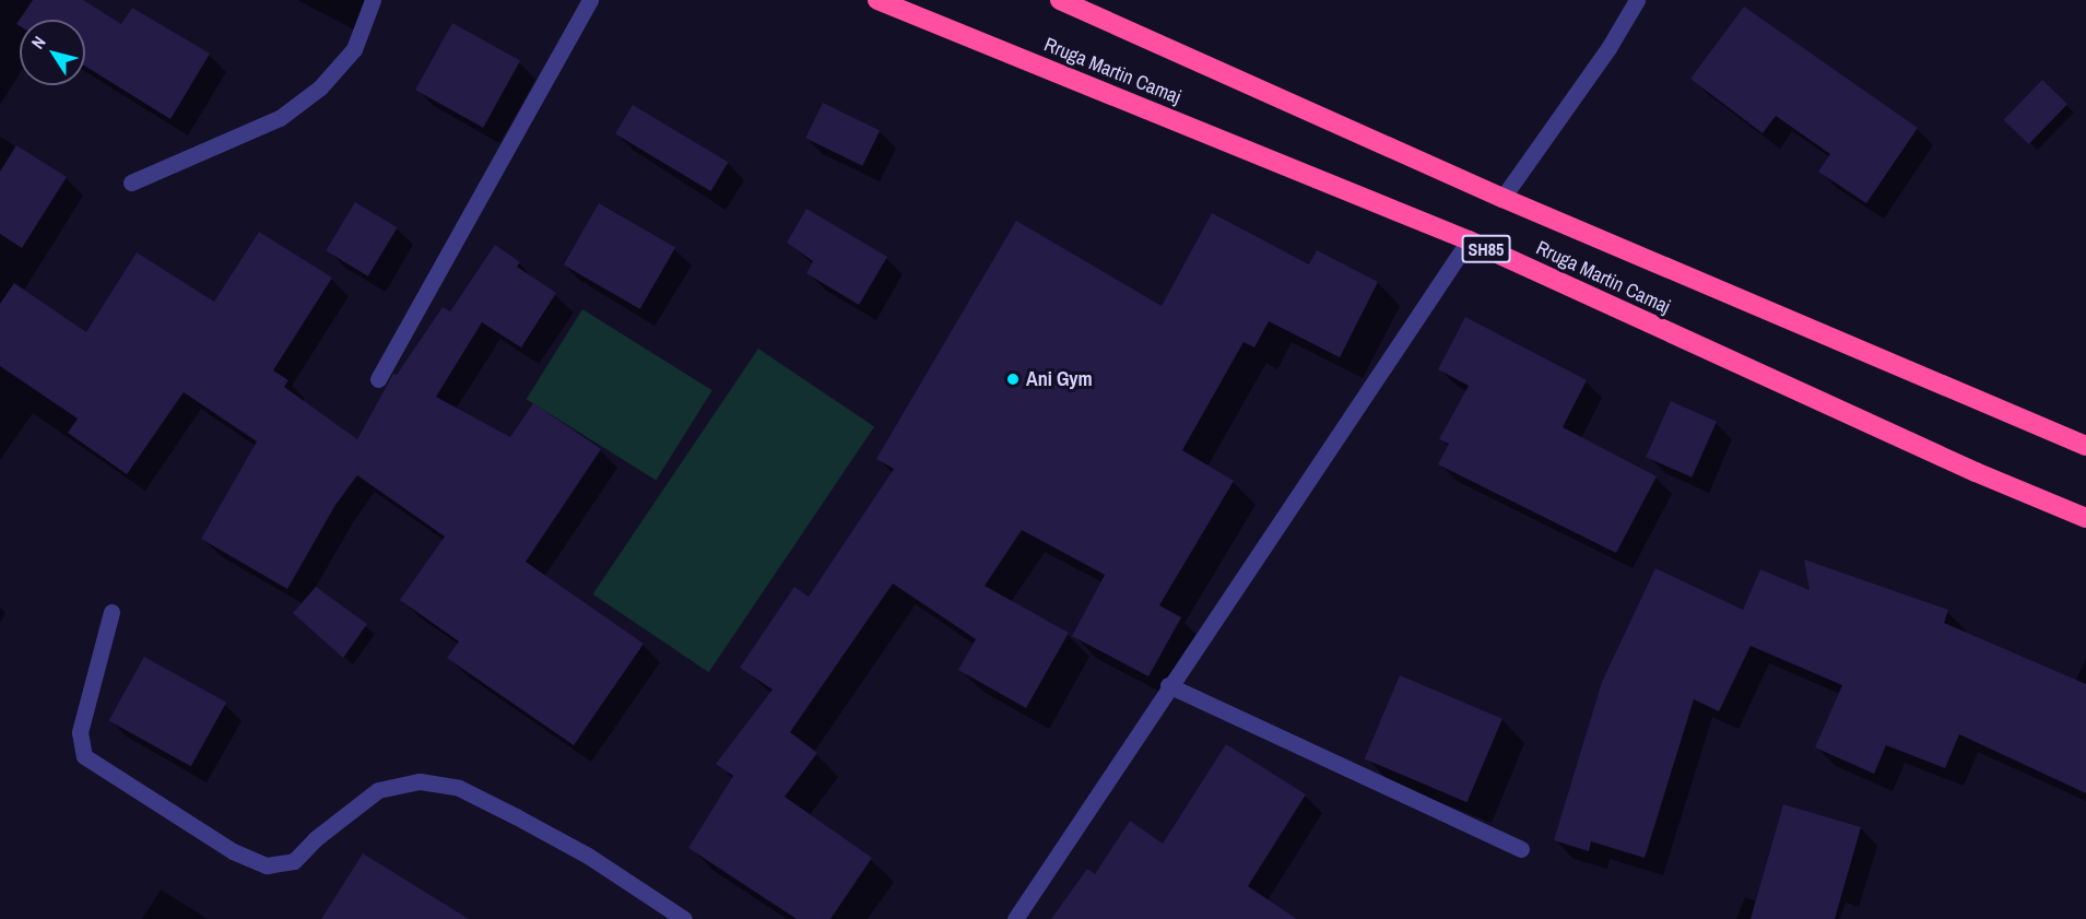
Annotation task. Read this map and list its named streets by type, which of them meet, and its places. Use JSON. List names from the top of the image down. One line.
{"streets":{"highway":["Rruga Martin Camaj","SH85"]},"places":["Ani Gym"],"north":"top left"}
